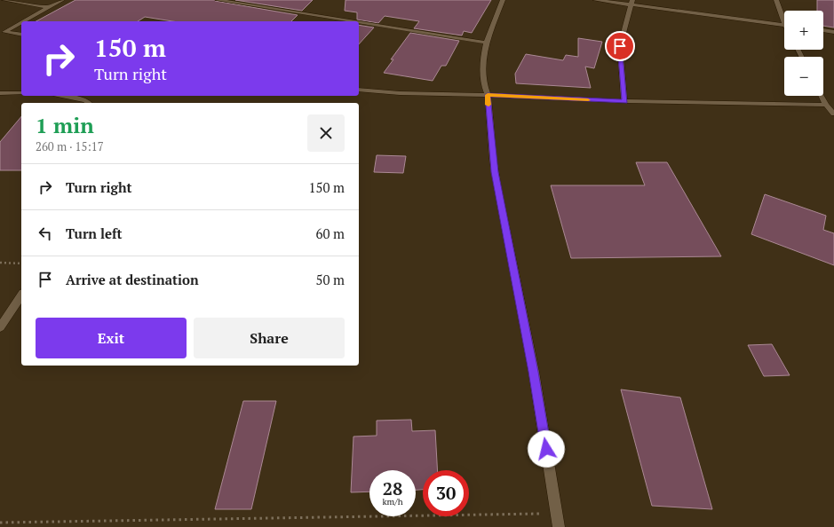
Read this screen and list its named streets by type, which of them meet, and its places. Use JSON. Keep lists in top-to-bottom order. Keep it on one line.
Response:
{"page":{"map_buttons":["+","−"],"turn":["150 m","Turn right"],"heading":["1 min","260 m · 15:17"],"list":[{"name":"Turn right","value":"150 m"},{"name":"Turn left","value":"60 m"},{"name":"Arrive at destination","value":"50 m"}],"buttons":["Exit","Share"],"speed":"28 km/h","limit":"30"}}
